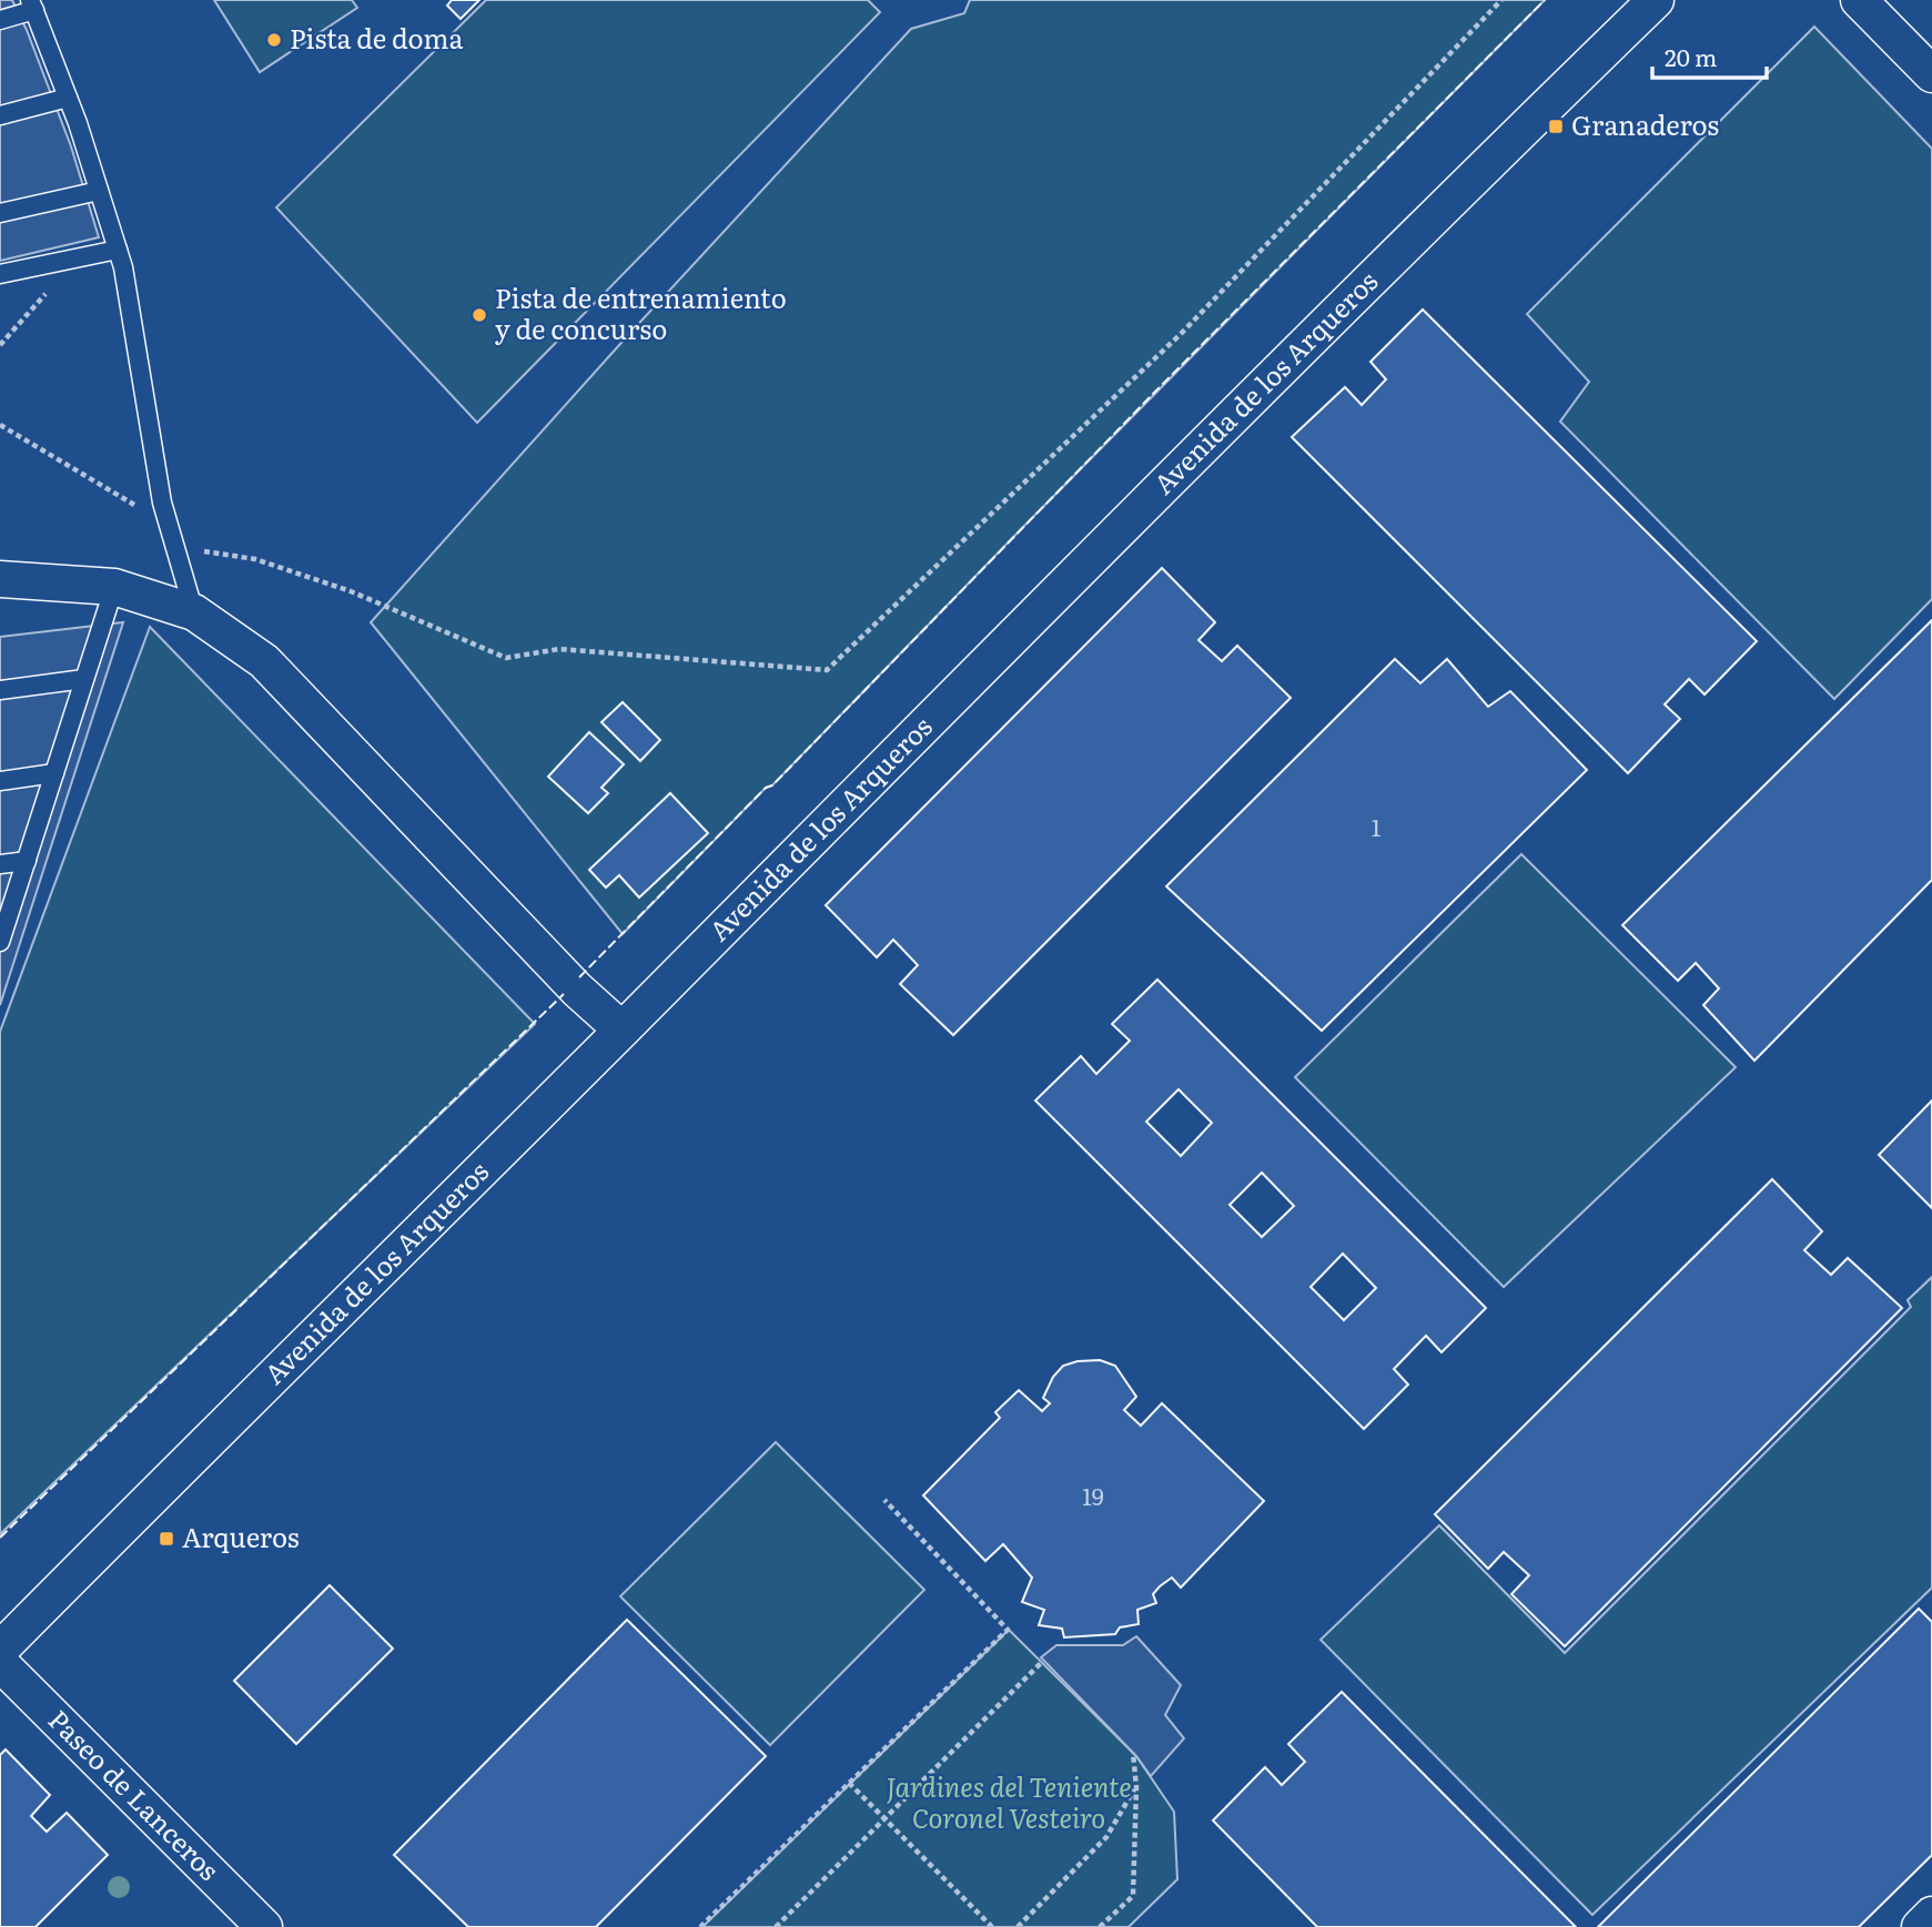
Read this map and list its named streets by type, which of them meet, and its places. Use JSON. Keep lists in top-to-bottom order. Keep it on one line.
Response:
{"streets":{"street":["Avenida de los Arqueros","Paseo de Lanceros"]},"crossings":[["Avenida de los Arqueros","Paseo de Lanceros"]],"parks":["Jardines del Teniente Coronel Vesteiro"],"places":{"other":["Pista de doma","Pista de entrenamiento y de concurso"],"transit":["Granaderos","Arqueros"]},"house_numbers":["1","19"],"scale_bar":"20 m"}
